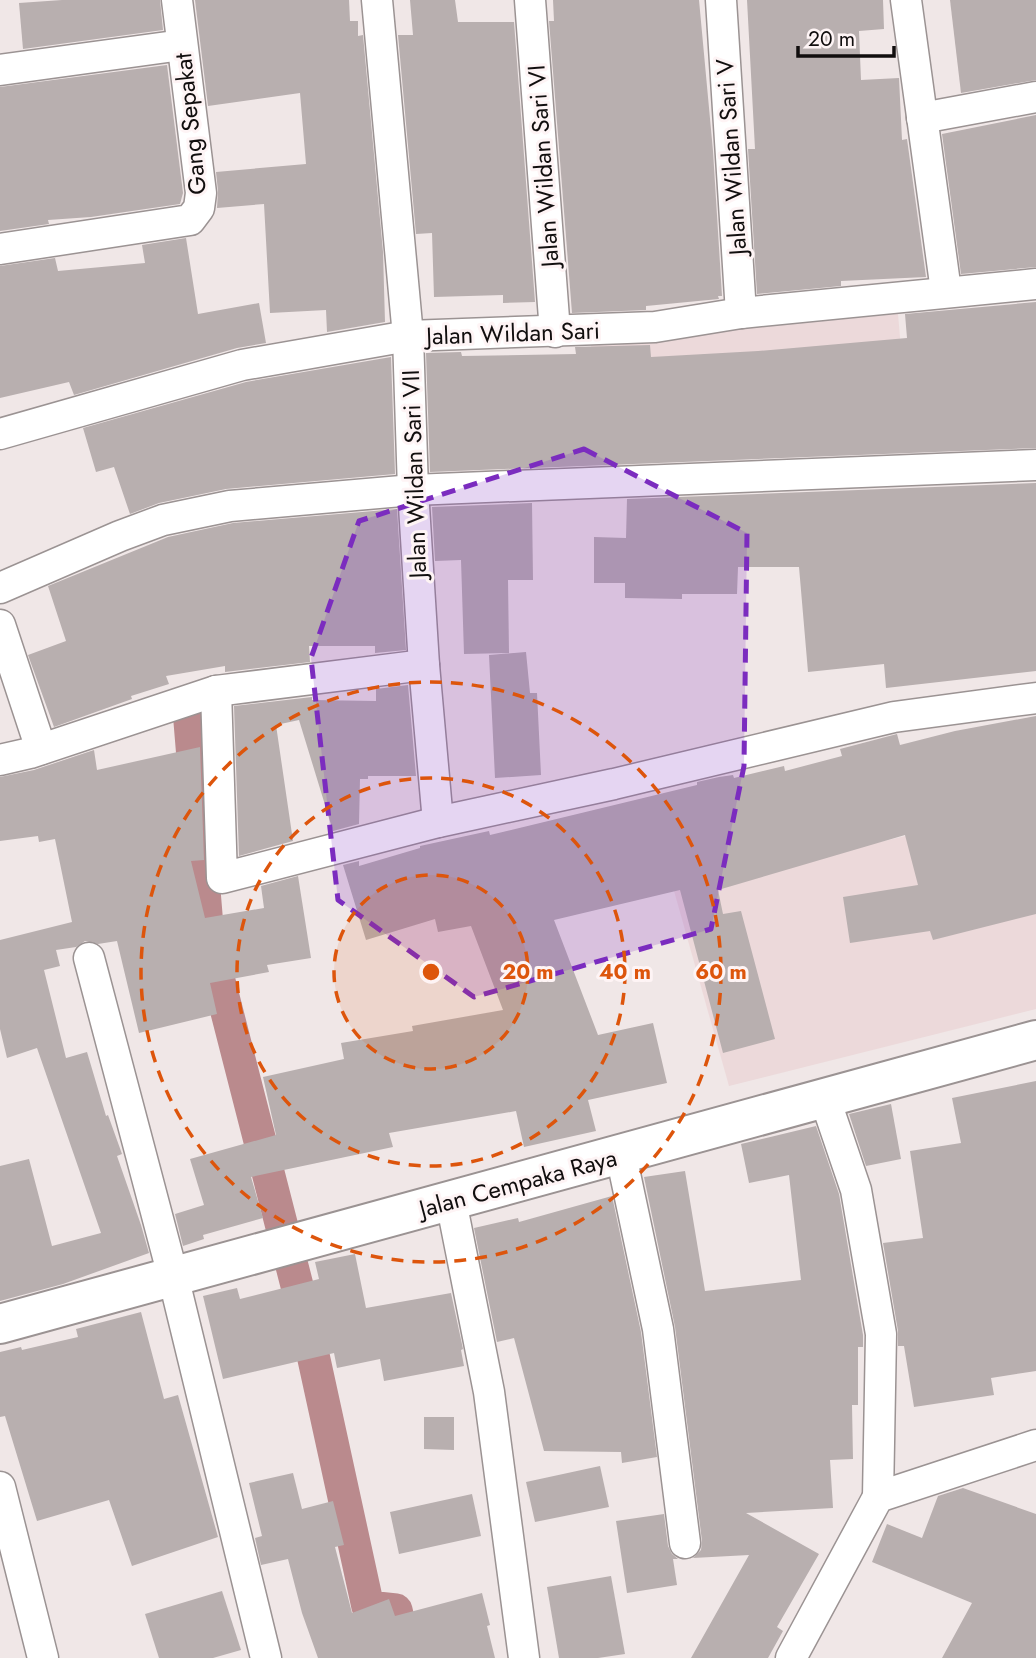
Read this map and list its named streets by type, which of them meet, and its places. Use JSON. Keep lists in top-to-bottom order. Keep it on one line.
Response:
{"streets":{"street":["Gang Sepakat","Jalan Wildan Sari V","Jalan Wildan Sari VI","Jalan Wildan Sari","Jalan Wildan Sari VII","Jalan Cempaka Raya"]},"crossings":[["Jalan Wildan Sari V","Jalan Wildan Sari"],["Jalan Wildan Sari VI","Jalan Wildan Sari"],["Jalan Wildan Sari","Jalan Wildan Sari VII"]],"scale_bar":"20 m","rings":["20 m","40 m","60 m"]}
